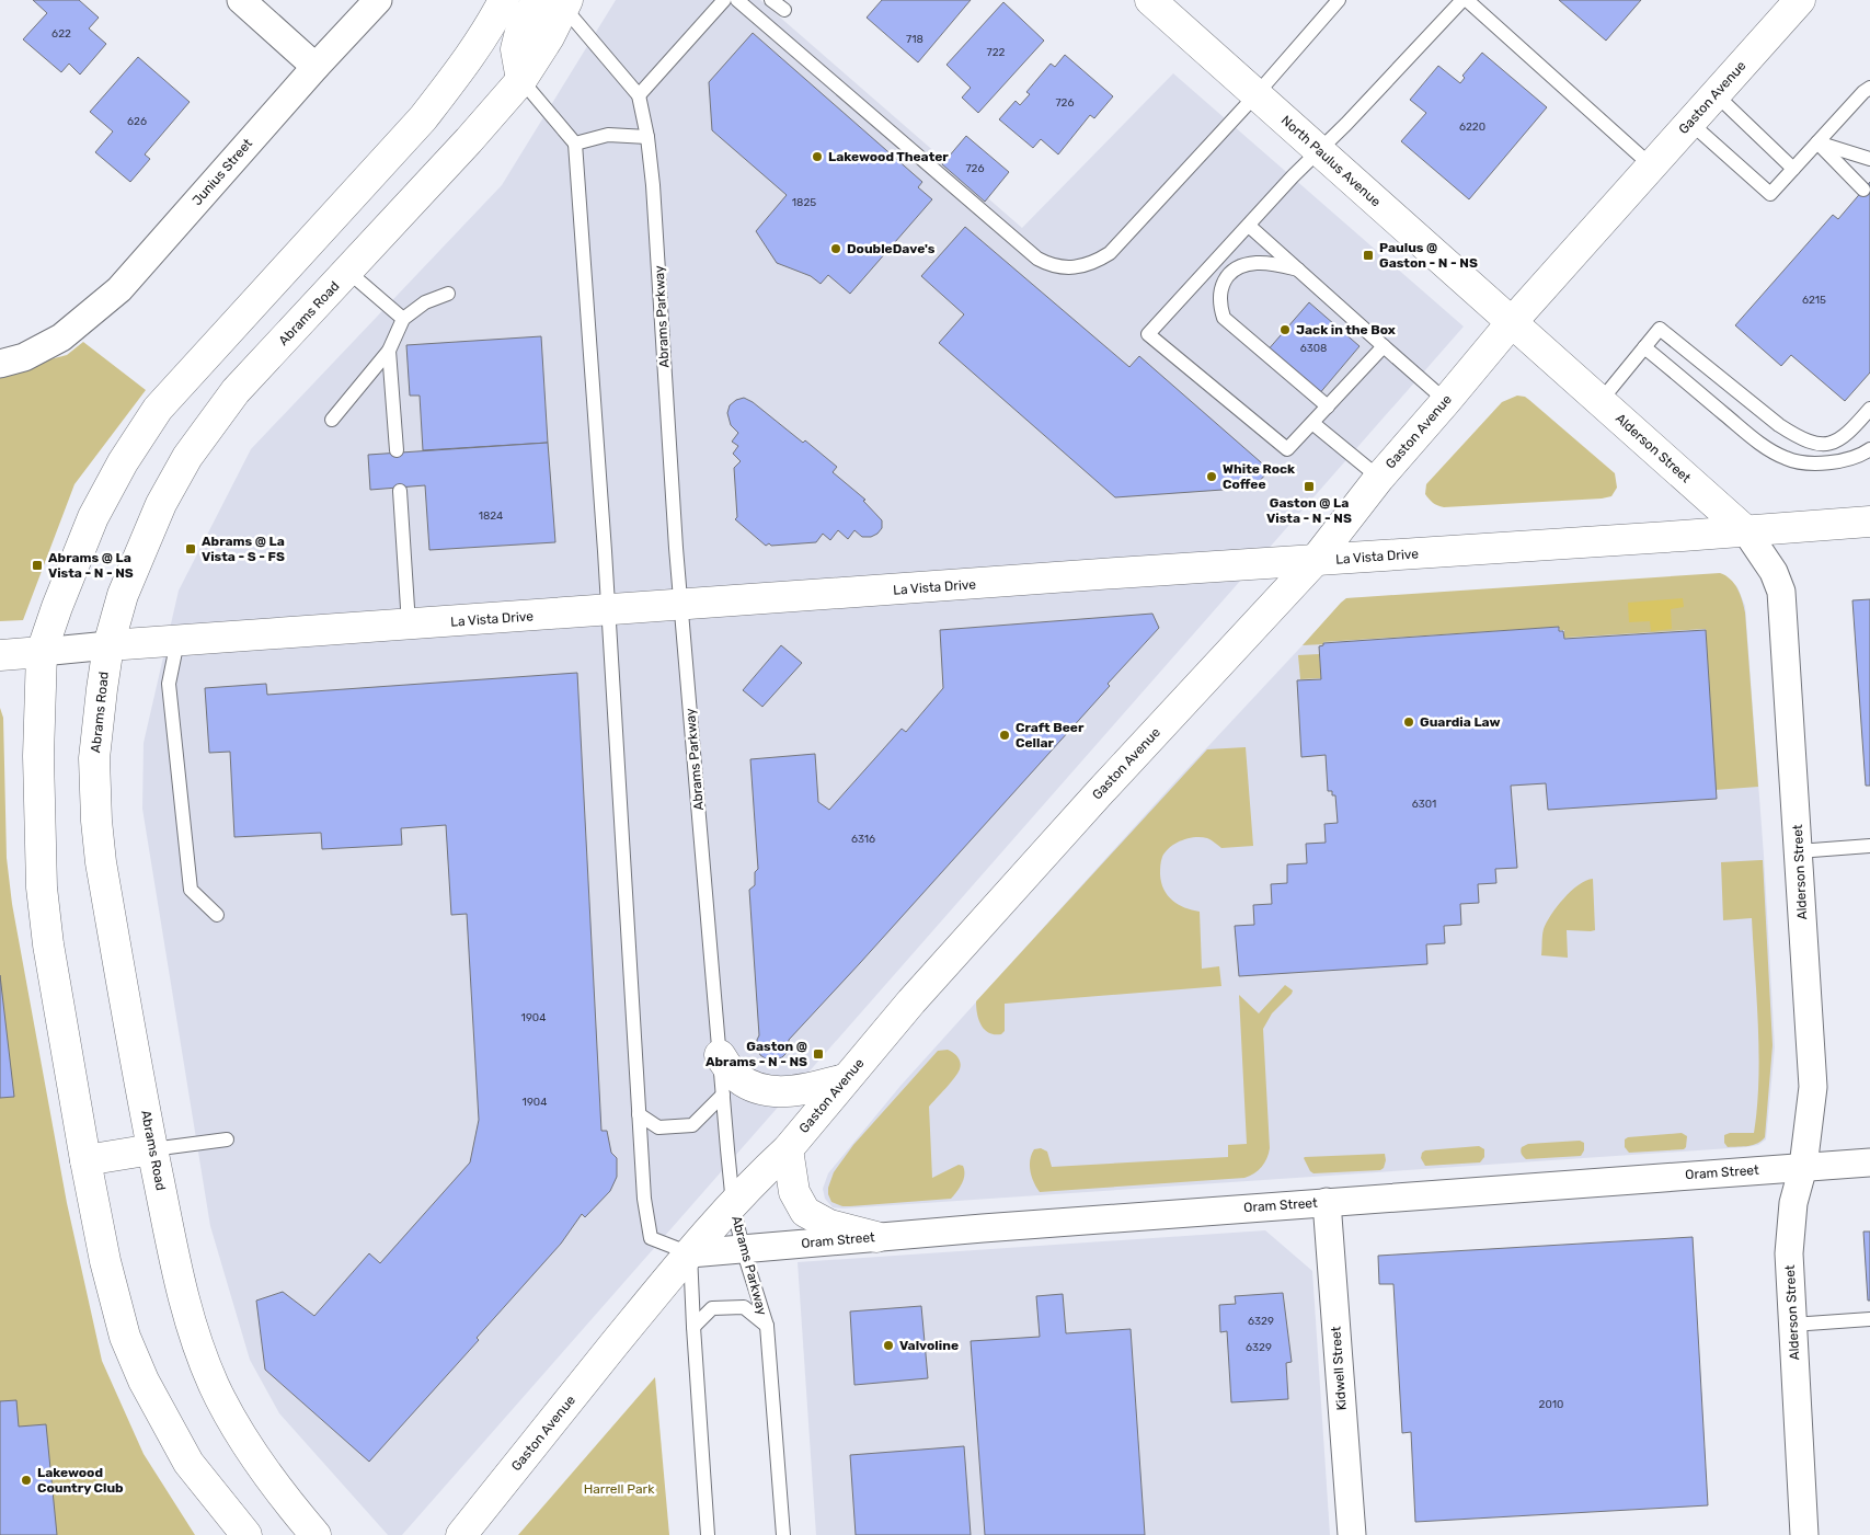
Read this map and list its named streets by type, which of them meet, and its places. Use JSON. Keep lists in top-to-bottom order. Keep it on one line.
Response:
{"streets":{"main road":["Gaston Avenue","North Paulus Avenue","Abrams Road","Alderson Street","La Vista Drive"],"street":["Junius Street","Oram Street","Kidwell Street"],"lane":["Abrams Parkway"]},"crossings":[["Gaston Avenue","North Paulus Avenue"],["Gaston Avenue","Abrams Parkway"],["Gaston Avenue","Alderson Street"],["Gaston Avenue","La Vista Drive"],["Gaston Avenue","Oram Street"],["North Paulus Avenue","Alderson Street"],["Abrams Road","Abrams Parkway"],["Abrams Road","La Vista Drive"],["Abrams Parkway","La Vista Drive"],["Abrams Parkway","Oram Street"],["Alderson Street","La Vista Drive"],["Alderson Street","Oram Street"],["Oram Street","Kidwell Street"]],"parks":["Harrell Park"],"places":{"other":["Lakewood Theater","DoubleDave's","Jack in the Box","White Rock Coffee","Guardia Law","Craft Beer Cellar","Valvoline","Lakewood Country Club"],"transit":["Paulus @ Gaston - N - NS","Gaston @ La Vista - N - NS","Abrams @ La Vista - S - FS","Abrams @ La Vista - N - NS","Gaston @ Abrams - N - NS"]},"house_numbers":["622","718","722","726","626","6220","726","1825","6215","6308","1824","6301","6316","1904","1904","6329","6329","2010"]}
